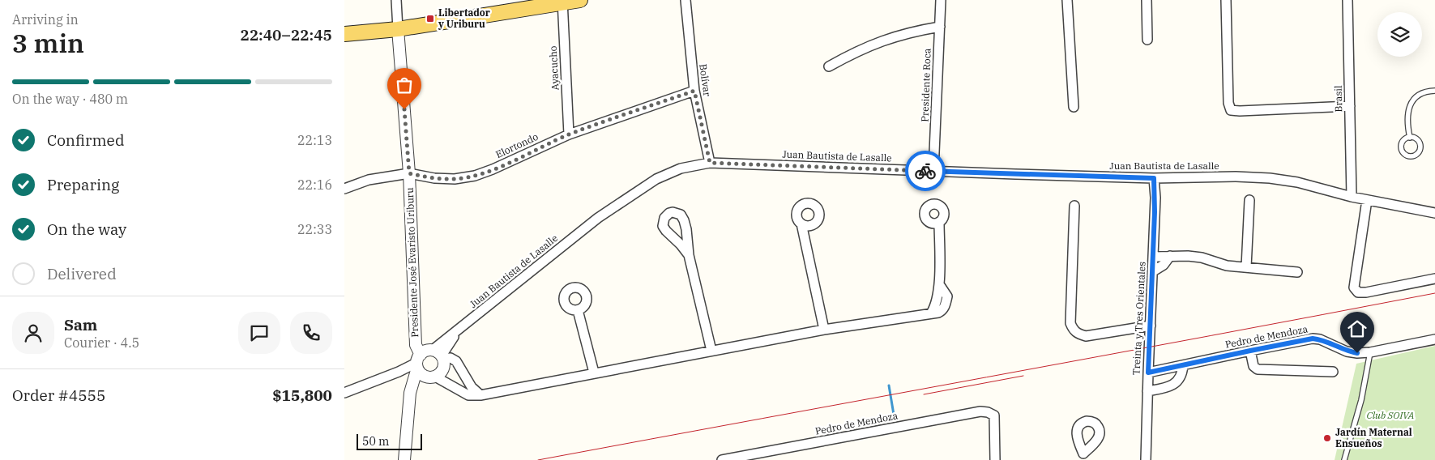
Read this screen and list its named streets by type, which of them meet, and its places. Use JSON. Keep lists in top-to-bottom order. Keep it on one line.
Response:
{"streets":{"street":["Ayacucho","Bolívar","Presidente Roca","Brasil","Elortondo","Juan Bautista de Lasalle","Presidente José Evaristo Uriburu","Treinta y Tres Orientales","Pedro de Mendoza"]},"crossings":[["Ayacucho","Elortondo"],["Bolívar","Elortondo"],["Bolívar","Juan Bautista de Lasalle"],["Presidente Roca","Juan Bautista de Lasalle"],["Brasil","Juan Bautista de Lasalle"],["Elortondo","Presidente José Evaristo Uriburu"],["Juan Bautista de Lasalle","Presidente José Evaristo Uriburu"],["Juan Bautista de Lasalle","Treinta y Tres Orientales"],["Treinta y Tres Orientales","Pedro de Mendoza"]],"parks":["Club SOIVA"],"places":{"transit":["Libertador y Uriburu"],"other":["Jardín Maternal Ensueños"]},"scale_bar":"50 m","page":{"heading":["3 min","Arriving in","22:40–22:45"],"panel":["Sam","Courier · 4.5","Order #4555","$15,800"],"bar":"On the way · 480 m","list":[["Confirmed","22:13"],["Preparing","22:16"],["On the way","22:33"],"Delivered"],"scale":"50 m"}}
